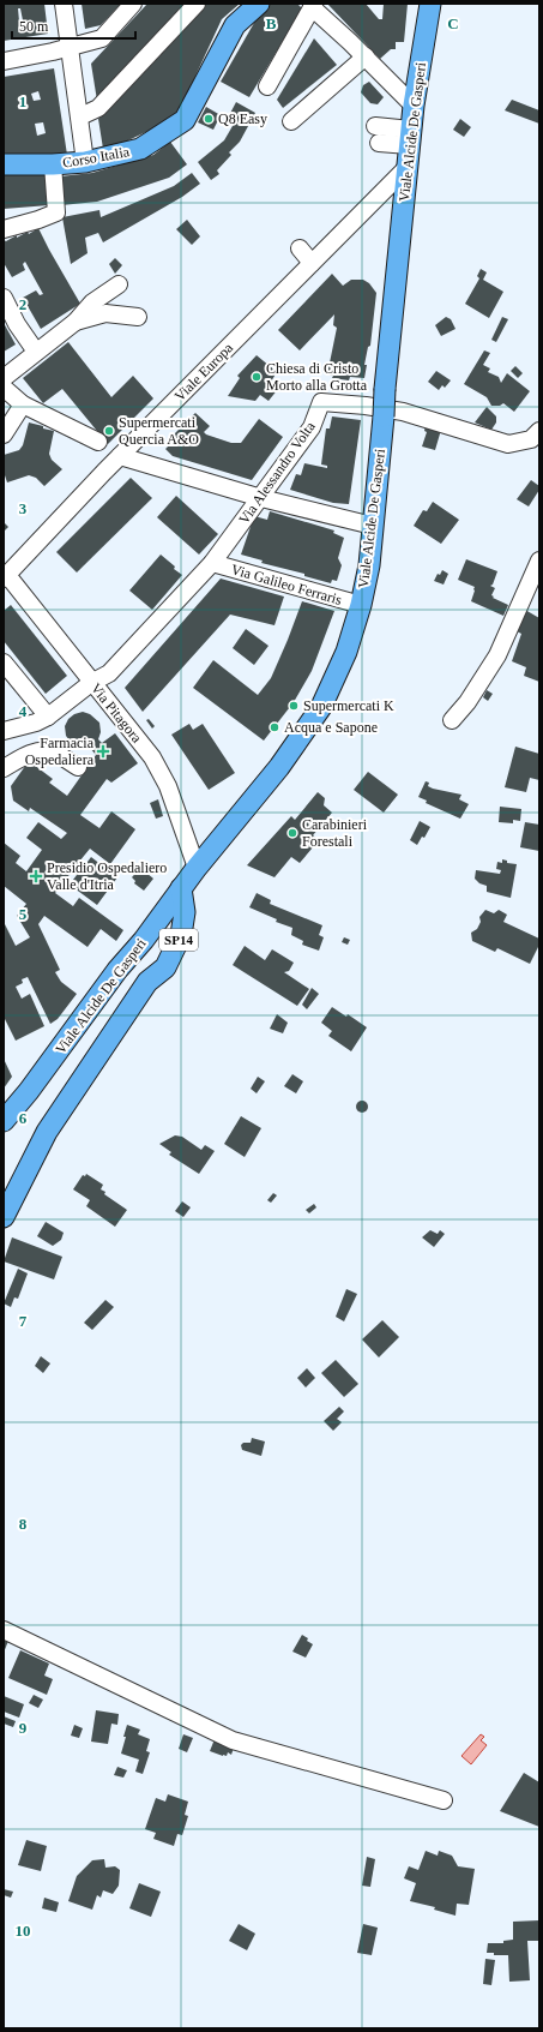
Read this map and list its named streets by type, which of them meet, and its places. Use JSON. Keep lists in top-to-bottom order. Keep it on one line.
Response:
{"streets":{"main road":["Viale Alcide De Gasperi","Corso Italia","SP14"],"street":["Viale Europa","Via Alessandro Volta","Via Galileo Ferraris","Via Pitagora"]},"crossings":[["Viale Alcide De Gasperi","Viale Europa"],["Viale Alcide De Gasperi","Via Galileo Ferraris"],["Viale Alcide De Gasperi","Via Pitagora"],["Viale Alcide De Gasperi","SP14"],["Viale Europa","Via Pitagora"],["Via Alessandro Volta","Via Galileo Ferraris"],["Via Alessandro Volta","Via Pitagora"]],"places":{"other":["Q8 Easy","Chiesa di Cristo Morto alla Grotta","Supermercati Quercia A&O","Supermercati K","Acqua e Sapone","Carabinieri Forestali"],"health":["Farmacia Ospedaliera","Presidio Ospedaliero Valle d'Itria"]},"scale_bar":"50 m","grid":{"columns":["B","C"],"rows":["1","2","3","4","5","6","7","8","9","10"]}}
